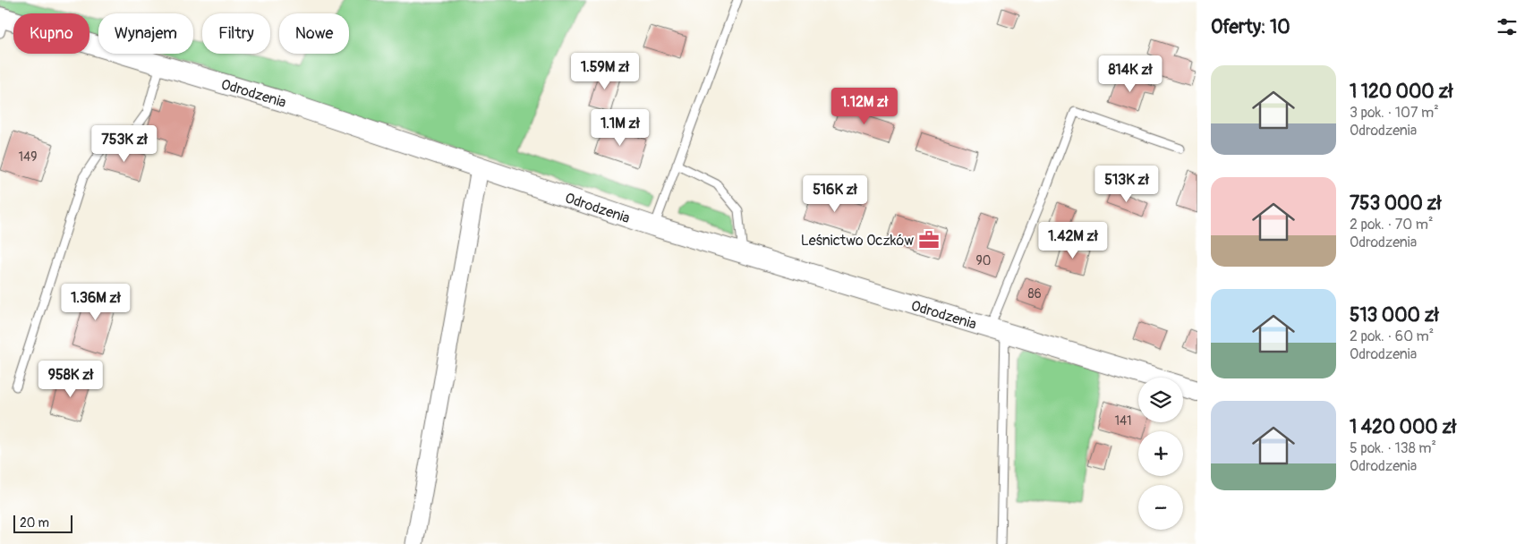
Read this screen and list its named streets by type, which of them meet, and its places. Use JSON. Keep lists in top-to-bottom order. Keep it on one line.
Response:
{"streets":{"street":["Odrodzenia"]},"places":{"office":["Leśnictwo Oczków"]},"house_numbers":["149","90","86","141"],"scale_bar":"20 m","page":{"heading":"Oferty: 10","chip":["Kupno","Wynajem","Filtry","Nowe"],"price":["1.59M zł","814K zł","1.12M zł","1.1M zł","753K zł","513K zł","516K zł","1.42M zł","1.36M zł","958K zł"],"list":[{"name":"1 120 000 zł","note":"3 pok. · 107 m² · Odrodzenia"},{"name":"753 000 zł","note":"2 pok. · 70 m² · Odrodzenia"},{"name":"513 000 zł","note":"2 pok. · 60 m² · Odrodzenia"},{"name":"1 420 000 zł","note":"5 pok. · 138 m² · Odrodzenia"}],"map_buttons":["+","−"],"scale":"20 m"}}
